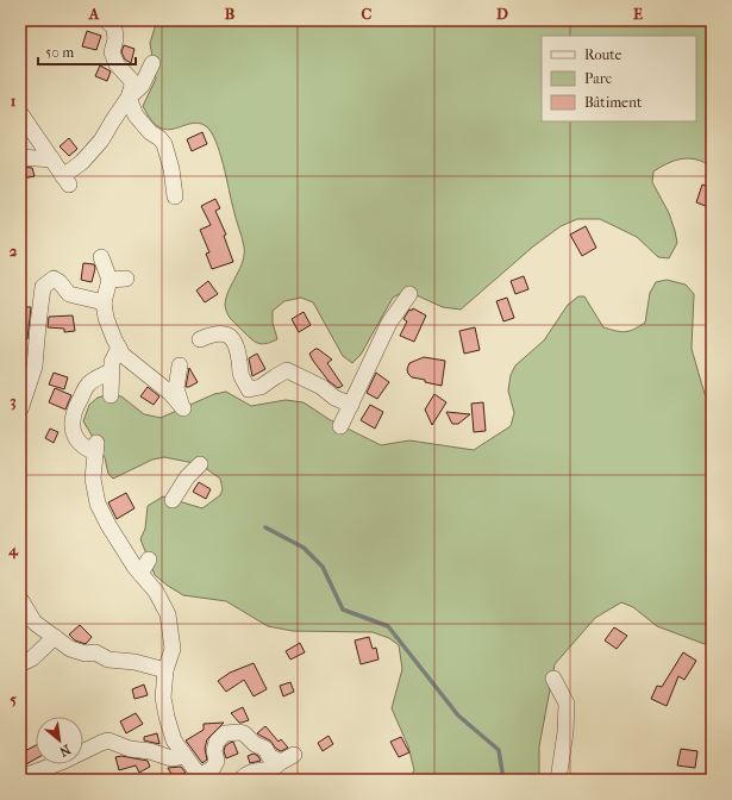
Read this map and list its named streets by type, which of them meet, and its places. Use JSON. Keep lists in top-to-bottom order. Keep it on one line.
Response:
{"legend":["Route","Parc","Bâtiment"],"scale_bar":"50 m","north":"bottom right","grid":{"columns":["A","B","C","D","E"],"rows":["1","2","3","4","5"]}}
